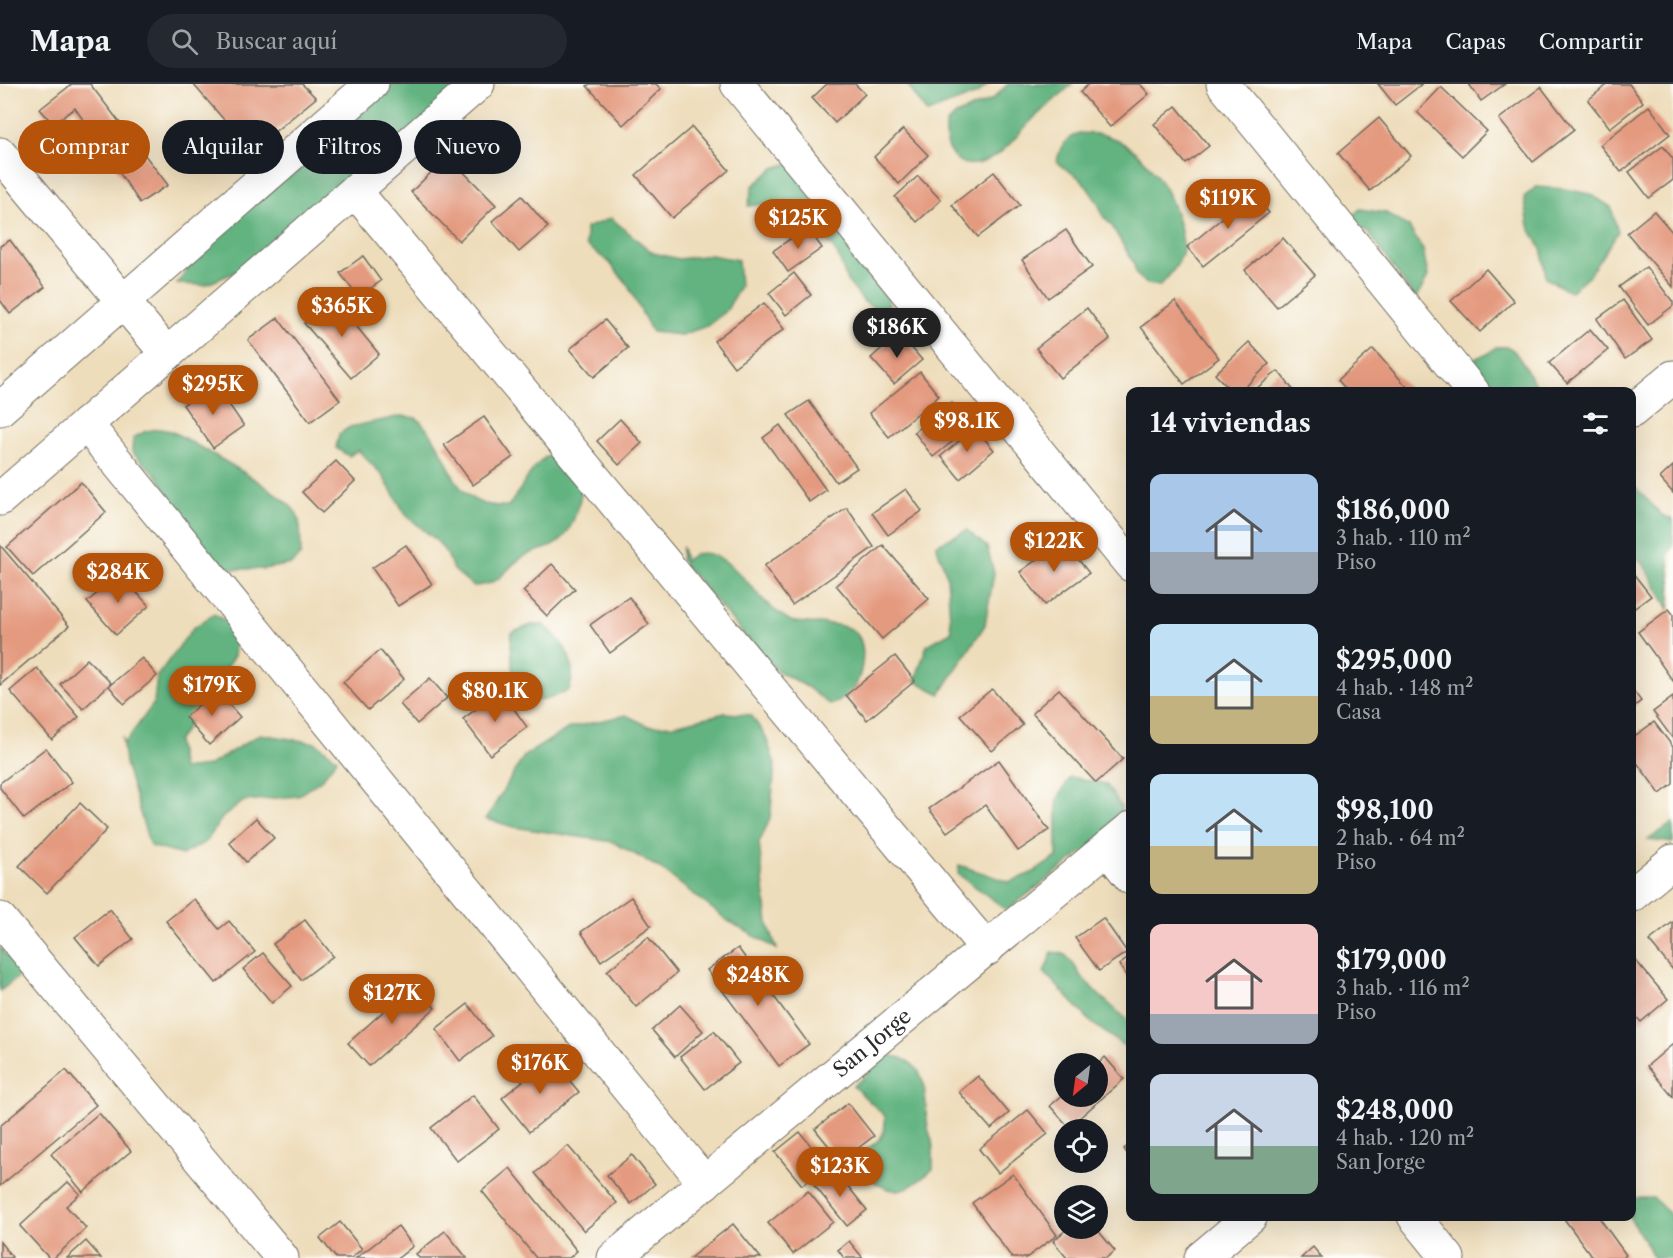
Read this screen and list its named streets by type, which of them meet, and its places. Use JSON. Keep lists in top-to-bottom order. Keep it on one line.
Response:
{"streets":{"street":["San Jorge"]},"north":"bottom left","page":{"header":"Mapa","search":"Buscar aquí","nav":["Mapa","Capas","Compartir"],"chip":["Comprar","Alquilar","Filtros","Nuevo"],"price":["$119K","$125K","$365K","$186K","$295K","$98.1K","$122K","$284K","$179K","$80.1K","$248K","$127K","$176K","$123K"],"heading":"14 viviendas","list":[{"name":"$186,000","note":"3 hab. · 110 m² · Piso"},{"name":"$295,000","note":"4 hab. · 148 m² · Casa"},{"name":"$98,100","note":"2 hab. · 64 m² · Piso"},{"name":"$179,000","note":"3 hab. · 116 m² · Piso"},{"name":"$248,000","note":"4 hab. · 120 m² · San Jorge"}]}}
